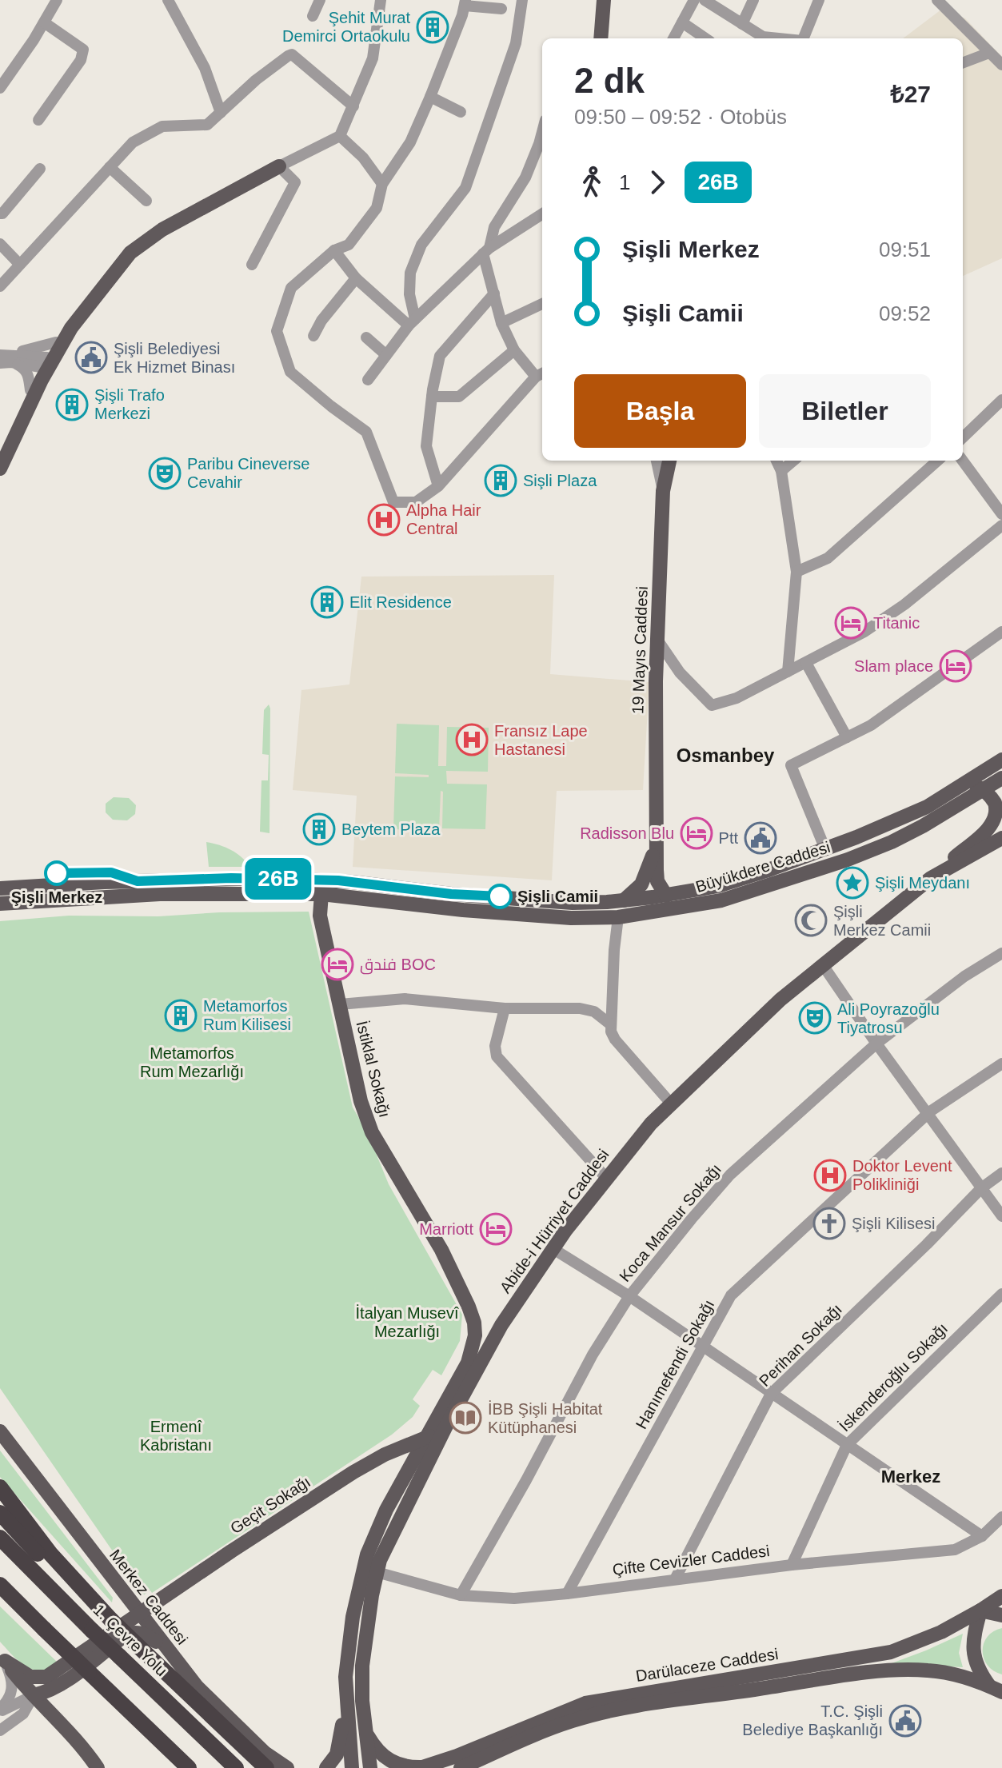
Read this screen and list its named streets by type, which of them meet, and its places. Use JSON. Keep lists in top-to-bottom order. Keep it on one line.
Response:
{"streets":{"highway":["1. Çevre Yolu"],"main road":["19 Mayıs Caddesi","Büyükdere Caddesi","İstiklal Sokağı","Abide-i Hürriyet Caddesi","Geçit Sokağı","Merkez Caddesi","Darülaceze Caddesi"],"street":["Koca Mansur Sokağı","Perihan Sokağı","Hanımefendi Sokağı","İskenderoğlu Sokağı","Çifte Cevizler Caddesi"]},"crossings":[["19 Mayıs Caddesi","Büyükdere Caddesi"],["Büyükdere Caddesi","İstiklal Sokağı"],["İstiklal Sokağı","Abide-i Hürriyet Caddesi"],["Abide-i Hürriyet Caddesi","Geçit Sokağı"],["Abide-i Hürriyet Caddesi","Çifte Cevizler Caddesi"],["Koca Mansur Sokağı","Çifte Cevizler Caddesi"],["Perihan Sokağı","Çifte Cevizler Caddesi"],["Hanımefendi Sokağı","Çifte Cevizler Caddesi"],["İskenderoğlu Sokağı","Çifte Cevizler Caddesi"],["Geçit Sokağı","Merkez Caddesi"]],"districts":["Osmanbey","Merkez"],"parks":["Metamorfos Rum Mezarlığı","İtalyan Musevî Mezarlığı","Ermenî Kabristanı"],"places":{"building":["Şehit Murat Demirci Ortaokulu","Şişli Trafo Merkezi","Sişli Plaza","Elit Residence","Beytem Plaza","Metamorfos Rum Kilisesi"],"public building":["Şişli Belediyesi Ek Hizmet Binası","Ptt","T.C. Şişli Belediye Başkanlığı"],"theatre":["Paribu Cineverse Cevahir","Ali Poyrazoğlu Tiyatrosu"],"hospital":["Alpha Hair Central","Fransız Lape Hastanesi","Doktor Levent Polikliniği"],"hotel":["Titanic","Slam place","Radisson Blu","فندق BOC","Marriott"],"other":["Şişli Merkez","Şişli Camii"],"place":["Şişli Meydanı"],"mosque":["Şişli Merkez Camii"],"church":["Şişli Kilisesi"],"library":["İBB Şişli Habitat Kütüphanesi"]},"lines":["bus line 26B"],"page":{"on_map":"26B","heading":["2 dk","09:50 – 09:52 · Otobüs","₺27"],"legs":["1","26B"],"list":[{"name":"Şişli Merkez","value":"09:51"},{"name":"Şişli Camii","value":"09:52"}],"buttons":["Başla","Biletler"]}}
